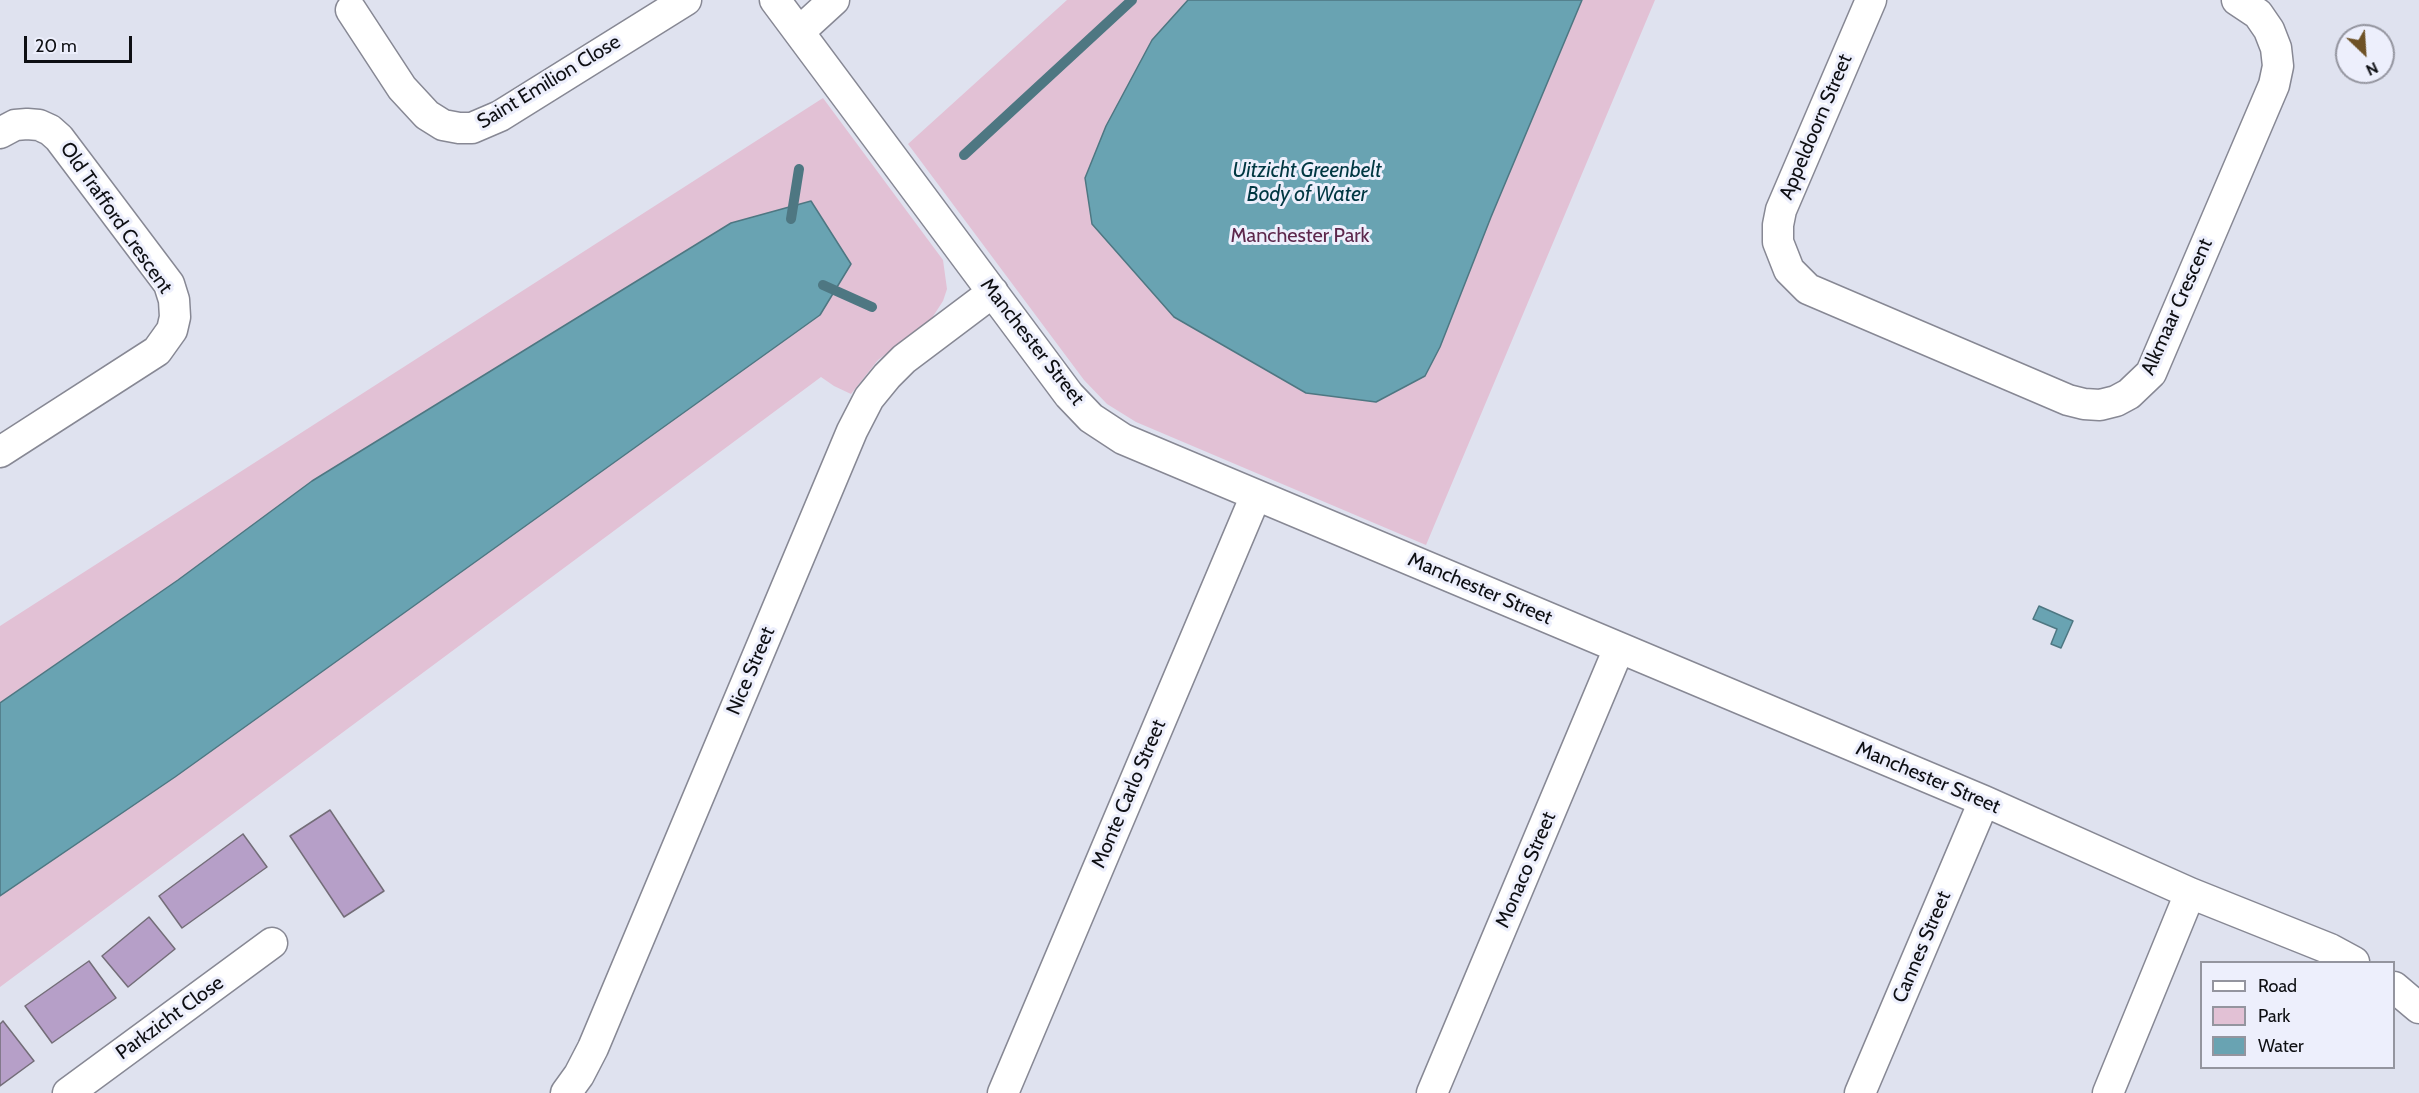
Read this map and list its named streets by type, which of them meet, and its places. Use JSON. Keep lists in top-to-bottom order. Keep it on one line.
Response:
{"streets":{"street":["Saint Emilion Close","Appeldoorn Street","Old Trafford Crescent","Alkmaar Crescent","Manchester Street","Nice Street","Monte Carlo Street","Monaco Street","Cannes Street","Parkzicht Close"]},"crossings":[["Appeldoorn Street","Alkmaar Crescent"],["Manchester Street","Nice Street"],["Manchester Street","Monte Carlo Street"],["Manchester Street","Monaco Street"],["Manchester Street","Cannes Street"]],"water":["Uitzicht Greenbelt Body of Water"],"parks":["Manchester Park"],"legend":["Road","Park","Water"],"scale_bar":"20 m","north":"bottom right"}
